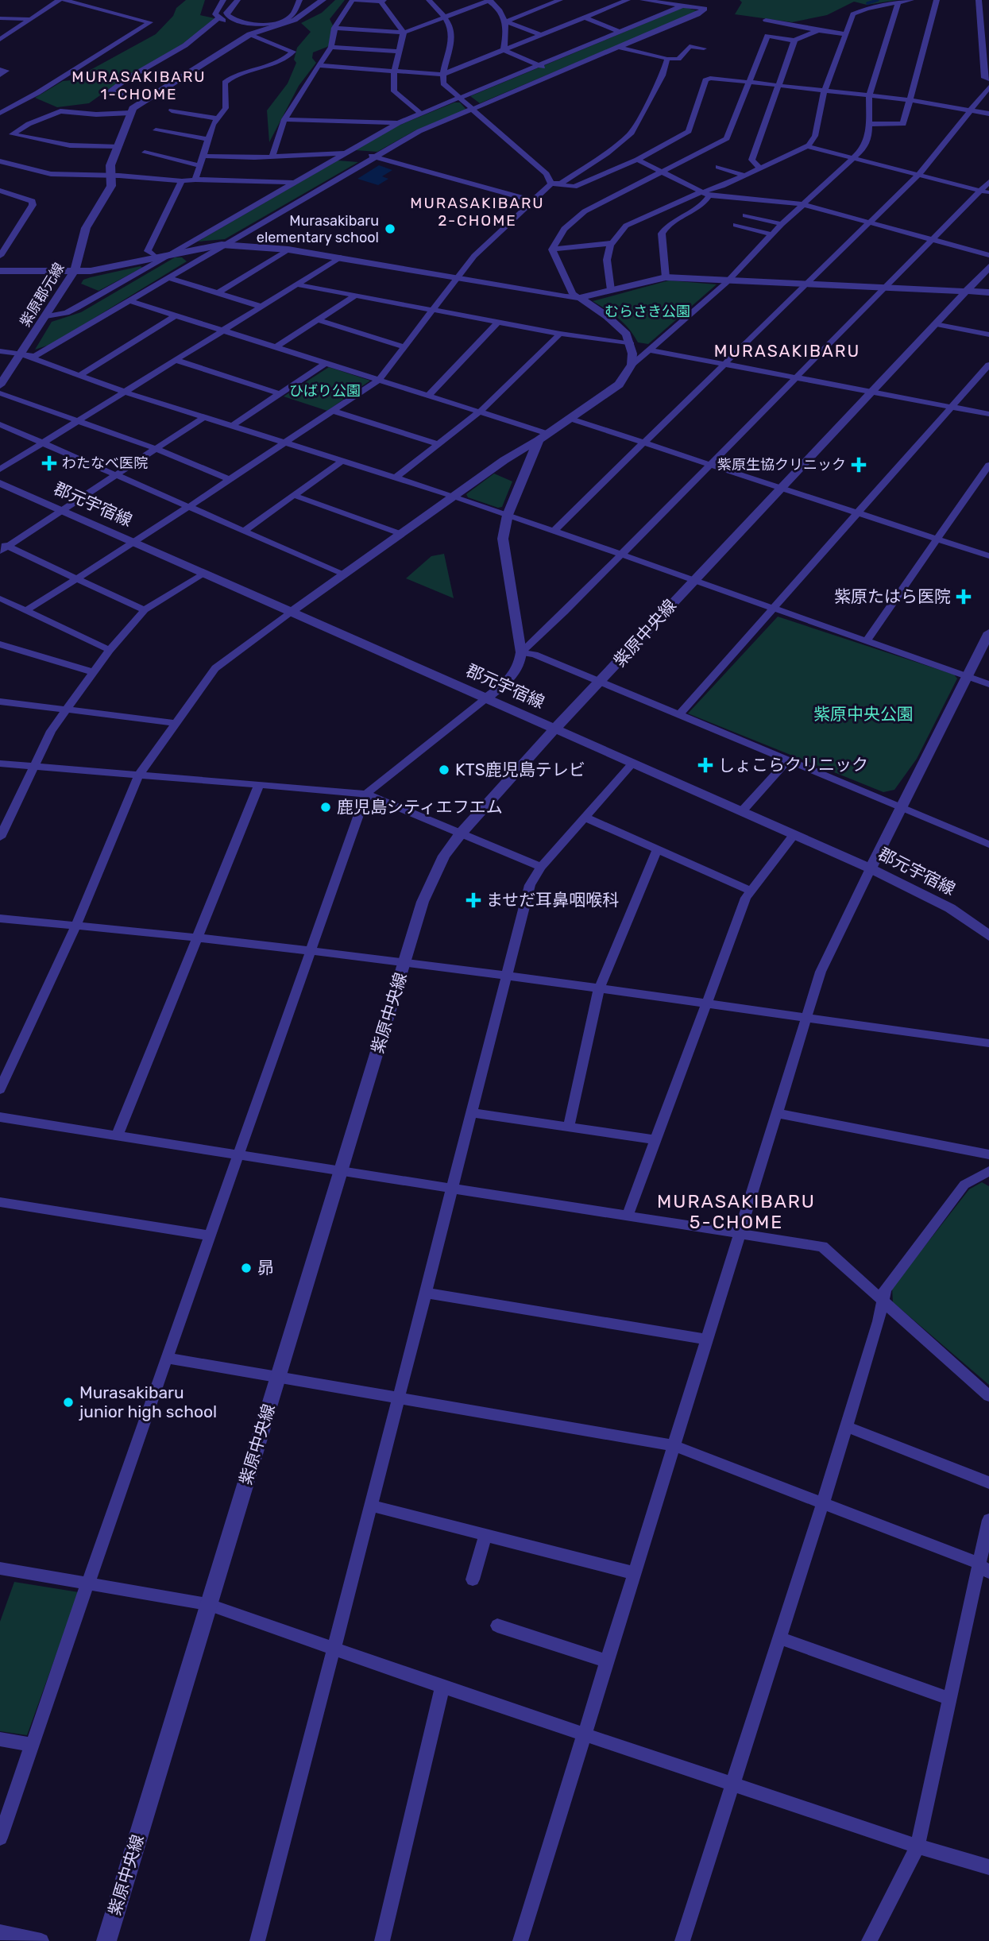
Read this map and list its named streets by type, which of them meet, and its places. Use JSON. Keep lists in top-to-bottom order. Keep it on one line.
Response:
{"streets":{"street":["紫原郡元線","郡元宇宿線","紫原中央線"]},"crossings":[["郡元宇宿線","紫原中央線"]],"districts":["MURASAKIBARU 1-CHOME","MURASAKIBARU 2-CHOME","MURASAKIBARU","MURASAKIBARU 5-CHOME"],"parks":["むらさき公園","ひばり公園","紫原中央公園"],"places":{"other":["Murasakibaru elementary school","KTS鹿児島テレビ","鹿児島シティエフエム","昴","Murasakibaru junior high school"],"health":["わたなべ医院","紫原生協クリニック","紫原たはら医院","しょこらクリニック","ませだ耳鼻咽喉科"]}}
